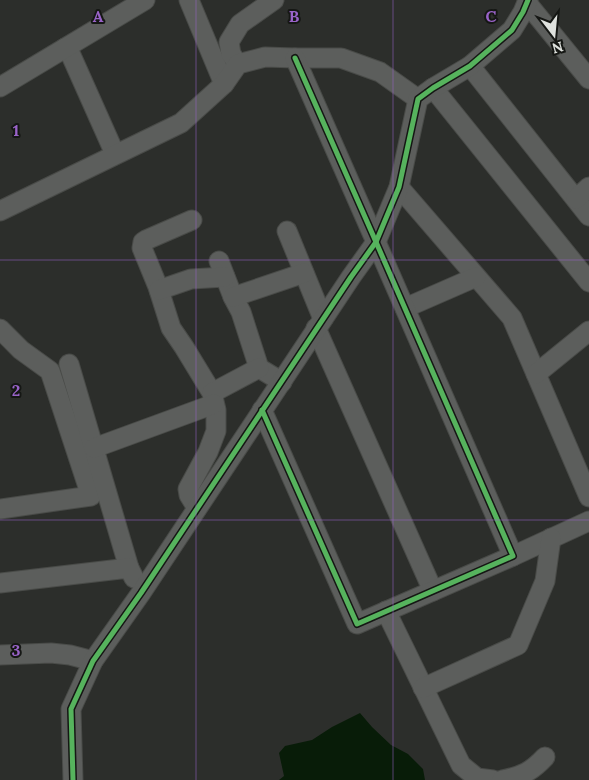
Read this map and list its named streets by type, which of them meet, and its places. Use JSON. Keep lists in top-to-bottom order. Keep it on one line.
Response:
{"north":"bottom","grid":{"columns":["A","B","C"],"rows":["1","2","3"]}}
